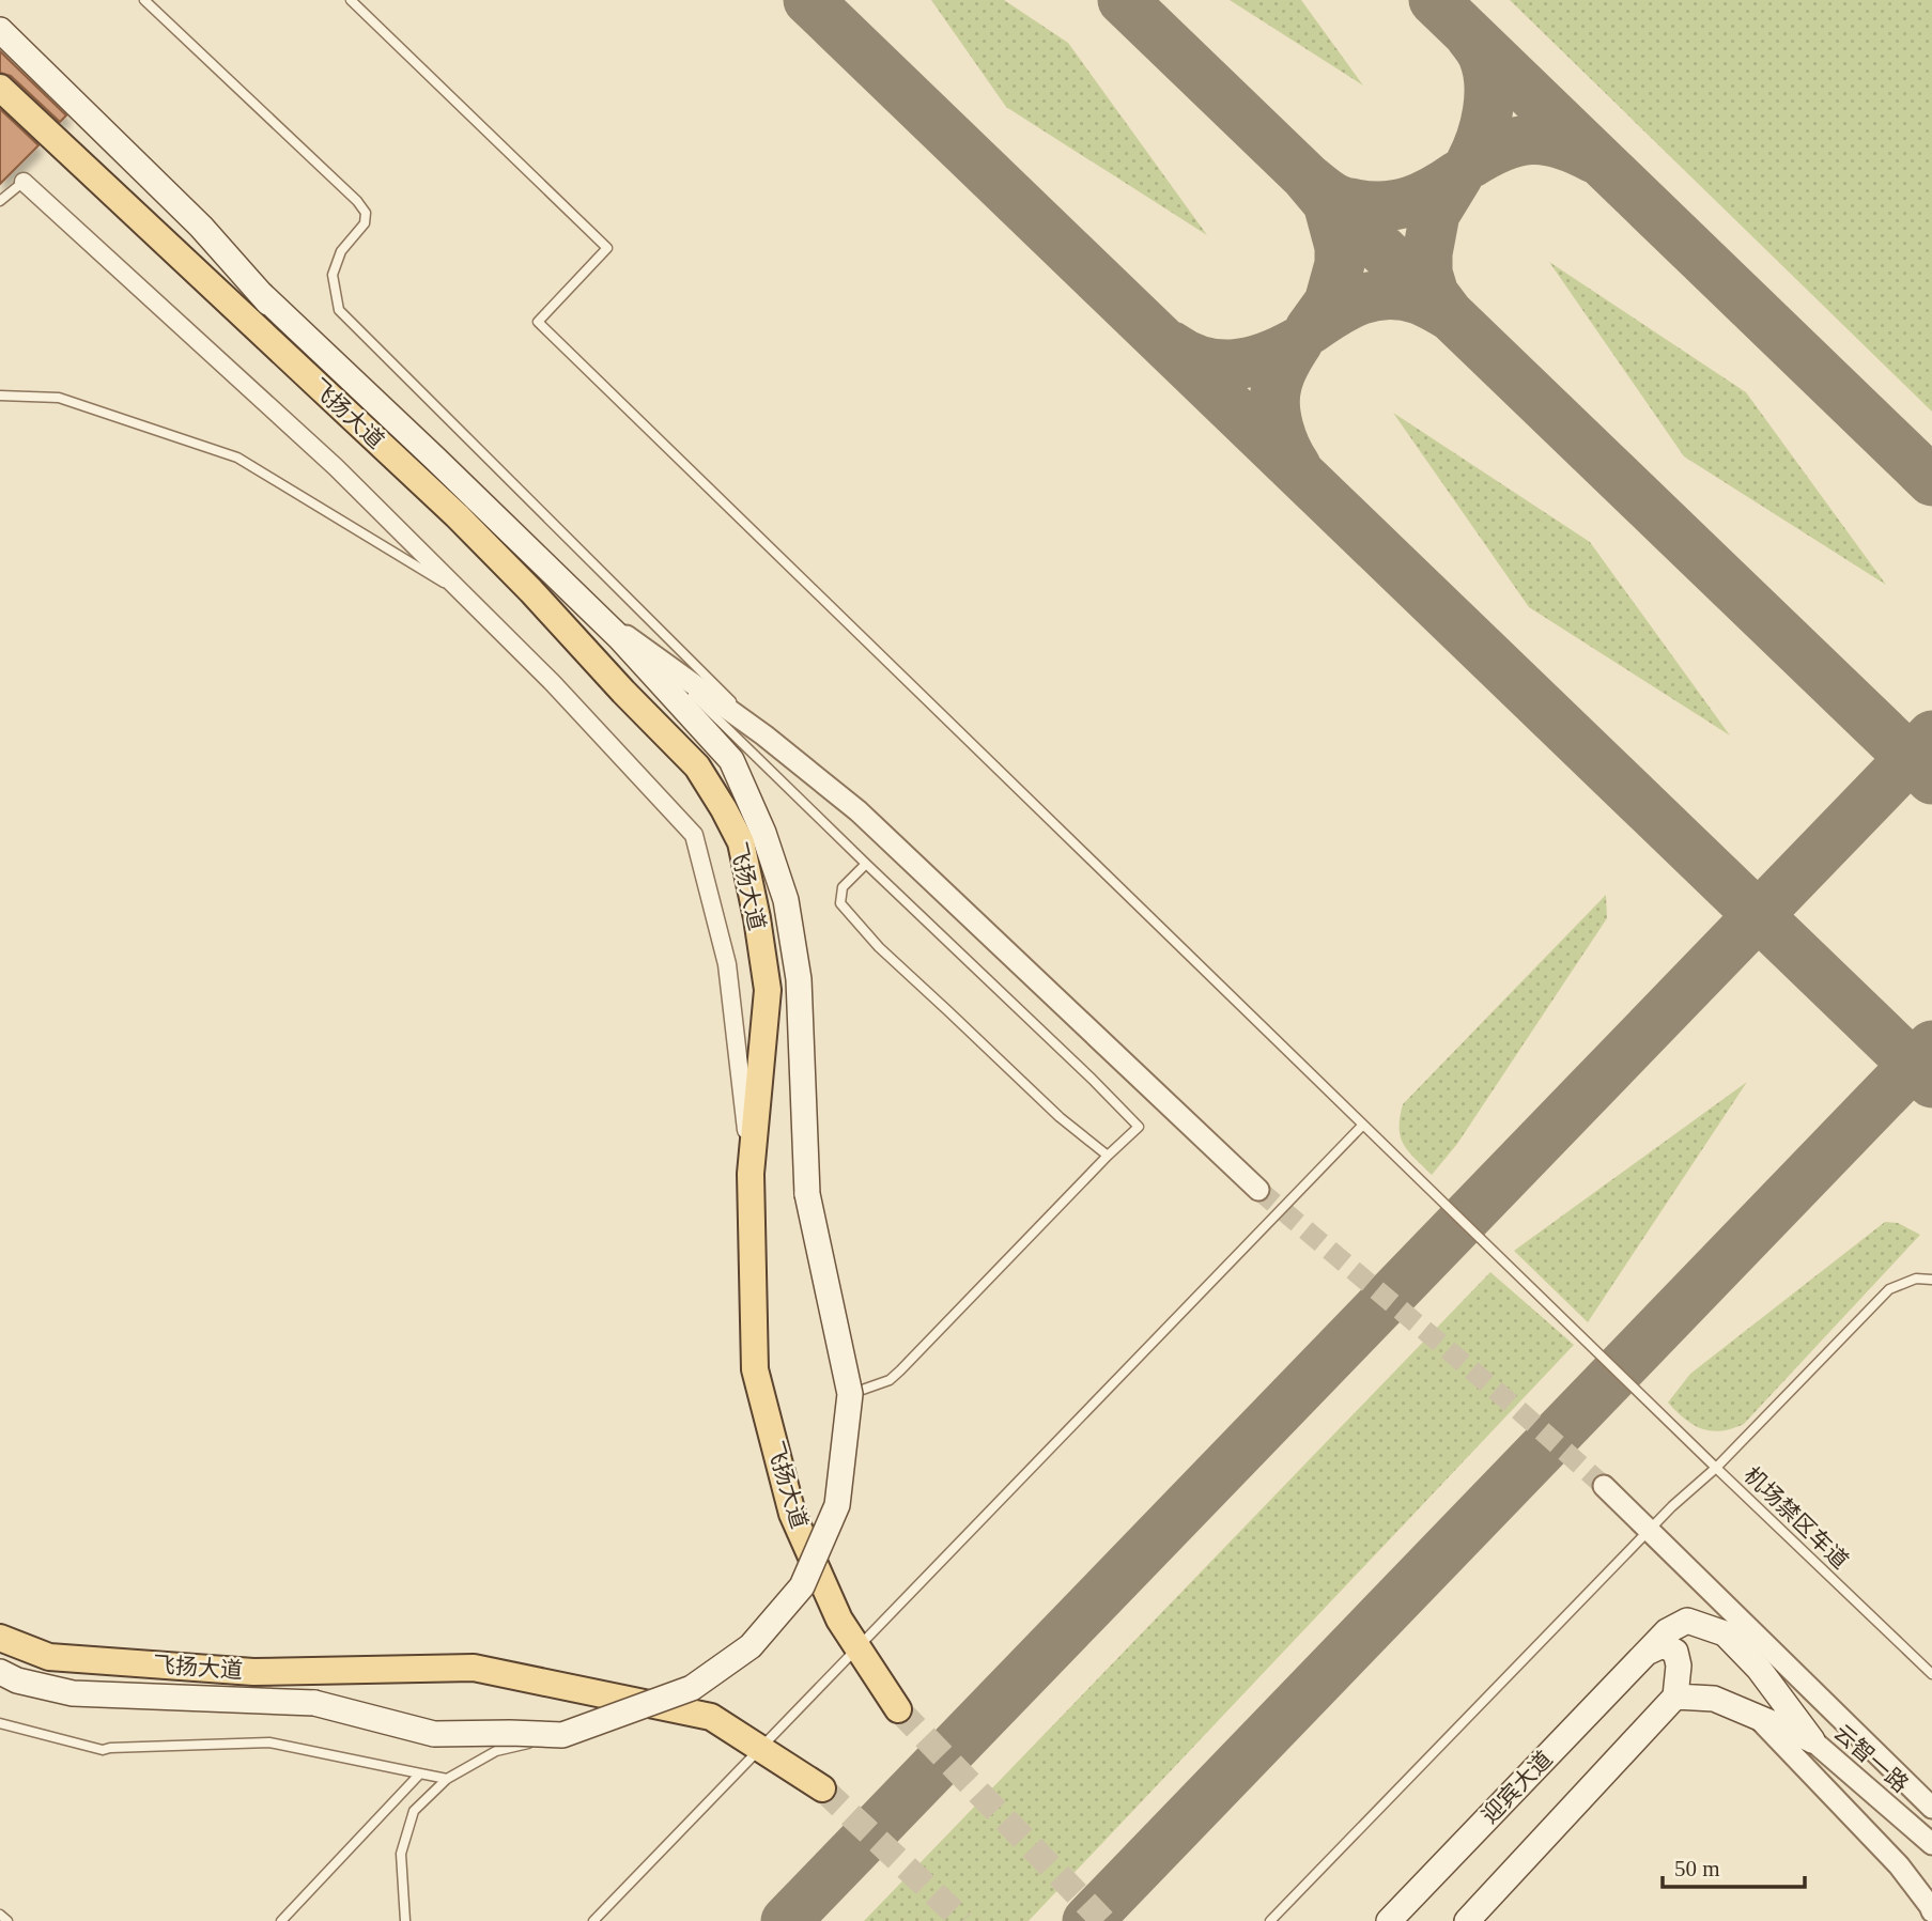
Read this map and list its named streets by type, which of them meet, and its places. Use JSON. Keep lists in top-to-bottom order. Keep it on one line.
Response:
{"streets":{"main road":["飞扬大道","迎宾大道"],"street":["云智一路"],"lane":["机场禁区车道"]},"crossings":[["云智一路","迎宾大道"]],"scale_bar":"50 m"}
